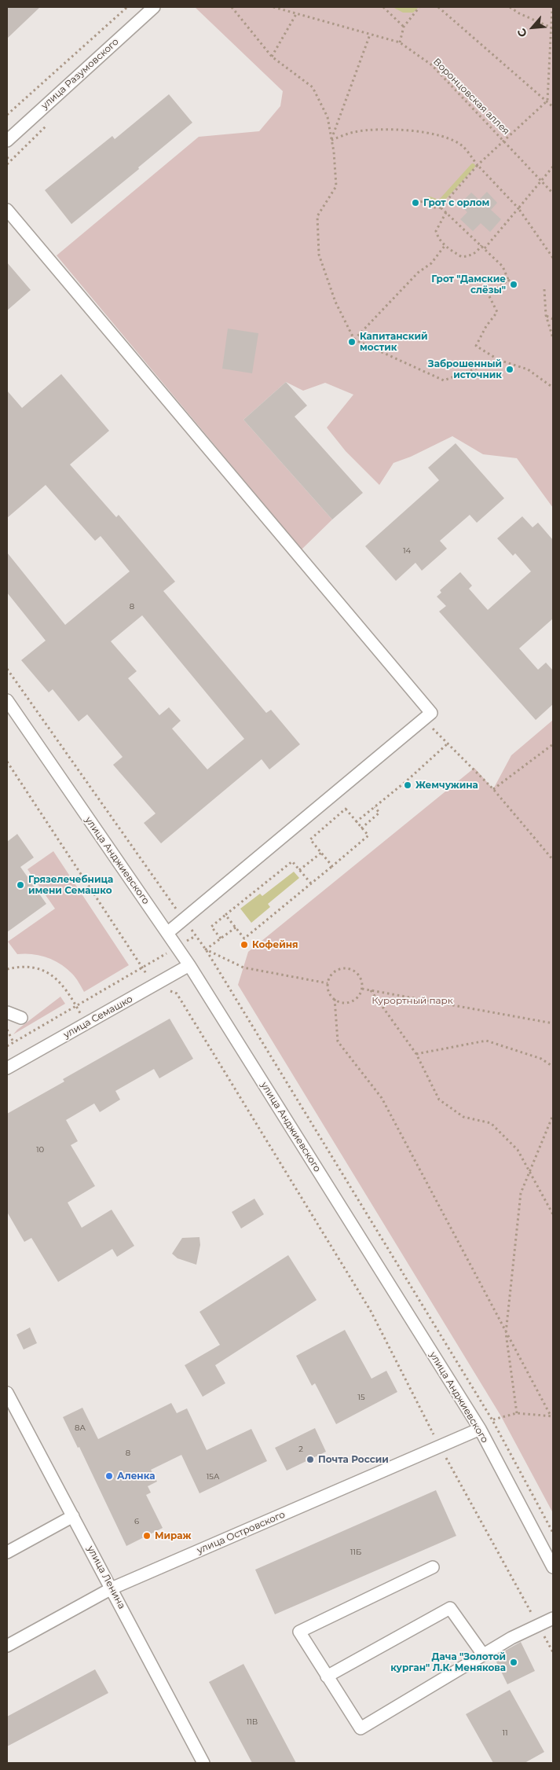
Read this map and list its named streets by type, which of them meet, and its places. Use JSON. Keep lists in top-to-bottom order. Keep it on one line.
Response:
{"streets":{"street":["улица Разумовского","улица Анджиевского","улица Семашко","улица Островского","улица Ленина"],"path":["Воронцовская аллея"]},"crossings":[["улица Анджиевского","улица Семашко"],["улица Анджиевского","улица Островского"],["улица Островского","улица Ленина"]],"parks":["Курортный парк"],"places":["Грот с орлом","Грот \"Дамские слёзы\"","Капитанский мостик","Заброшенный источник","Жемчужина","Грязелечебница имени Семашко","Кофейня","Почта России","Аленка","Мираж","Дача \"Золотой курган\" Л.К. Менякова"],"house_numbers":["14","8","10","15","8А","2","8","15А","6","11Б","11В","11"],"north":"bottom left"}
